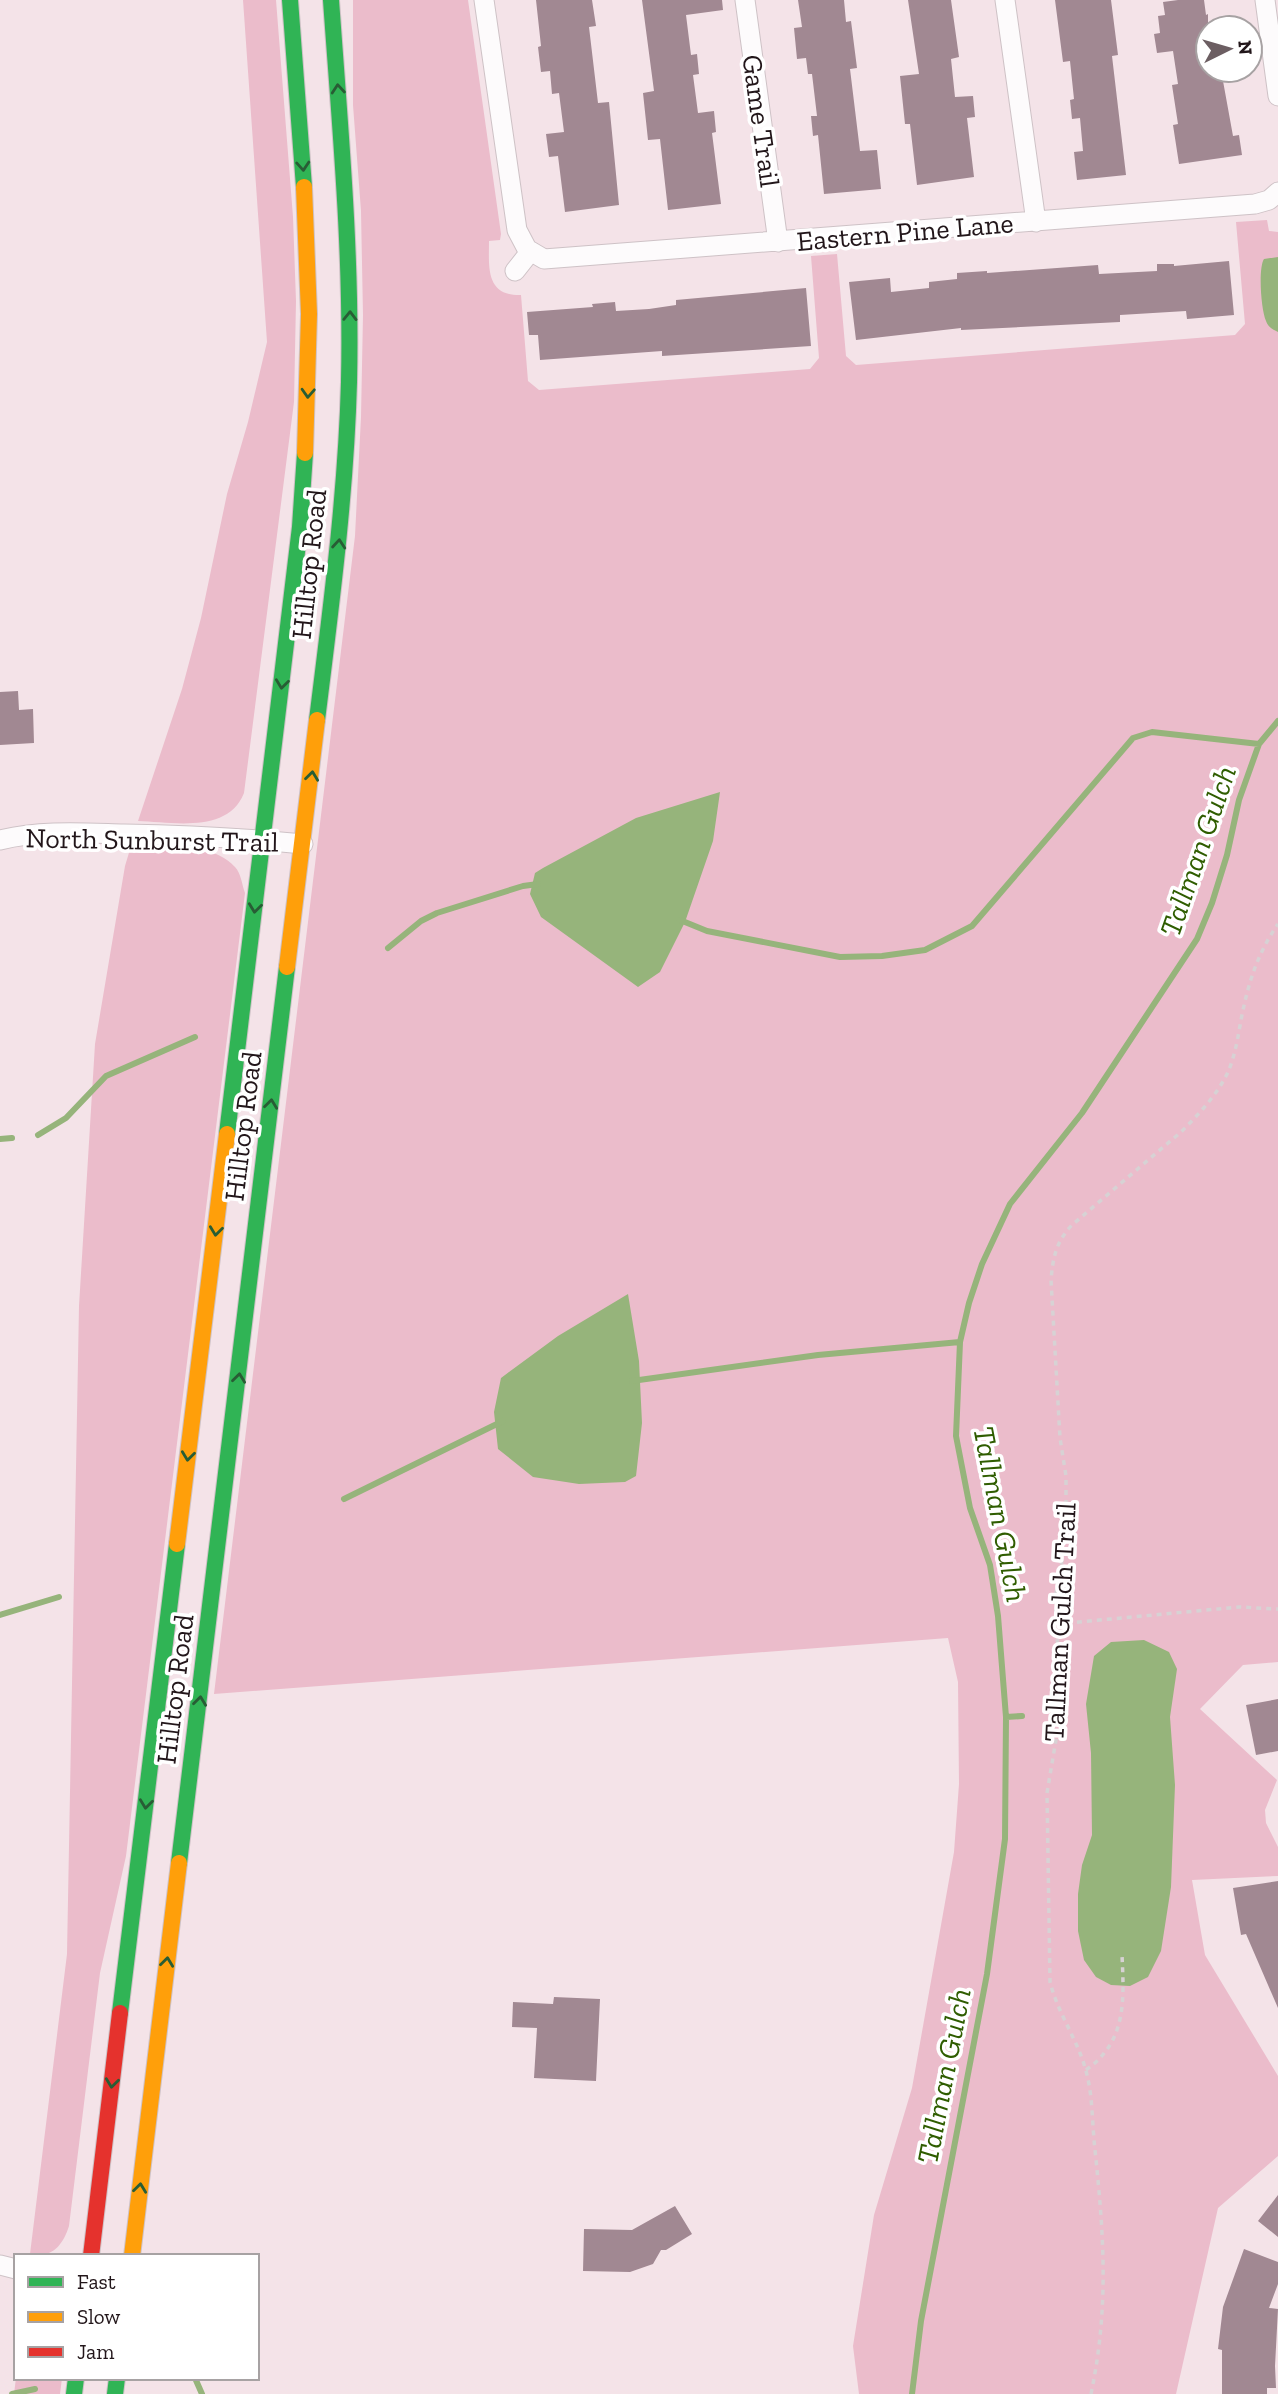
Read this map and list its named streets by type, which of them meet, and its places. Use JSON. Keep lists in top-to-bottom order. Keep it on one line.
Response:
{"streets":{"main road":["Hilltop Road"],"street":["Game Trail","Eastern Pine Lane","North Sunburst Trail"],"path":["Tallman Gulch Trail"]},"crossings":[["Game Trail","Eastern Pine Lane"],["Hilltop Road","North Sunburst Trail"]],"water":["Tallman Gulch"],"legend":["Fast","Slow","Jam"],"north":"right"}
